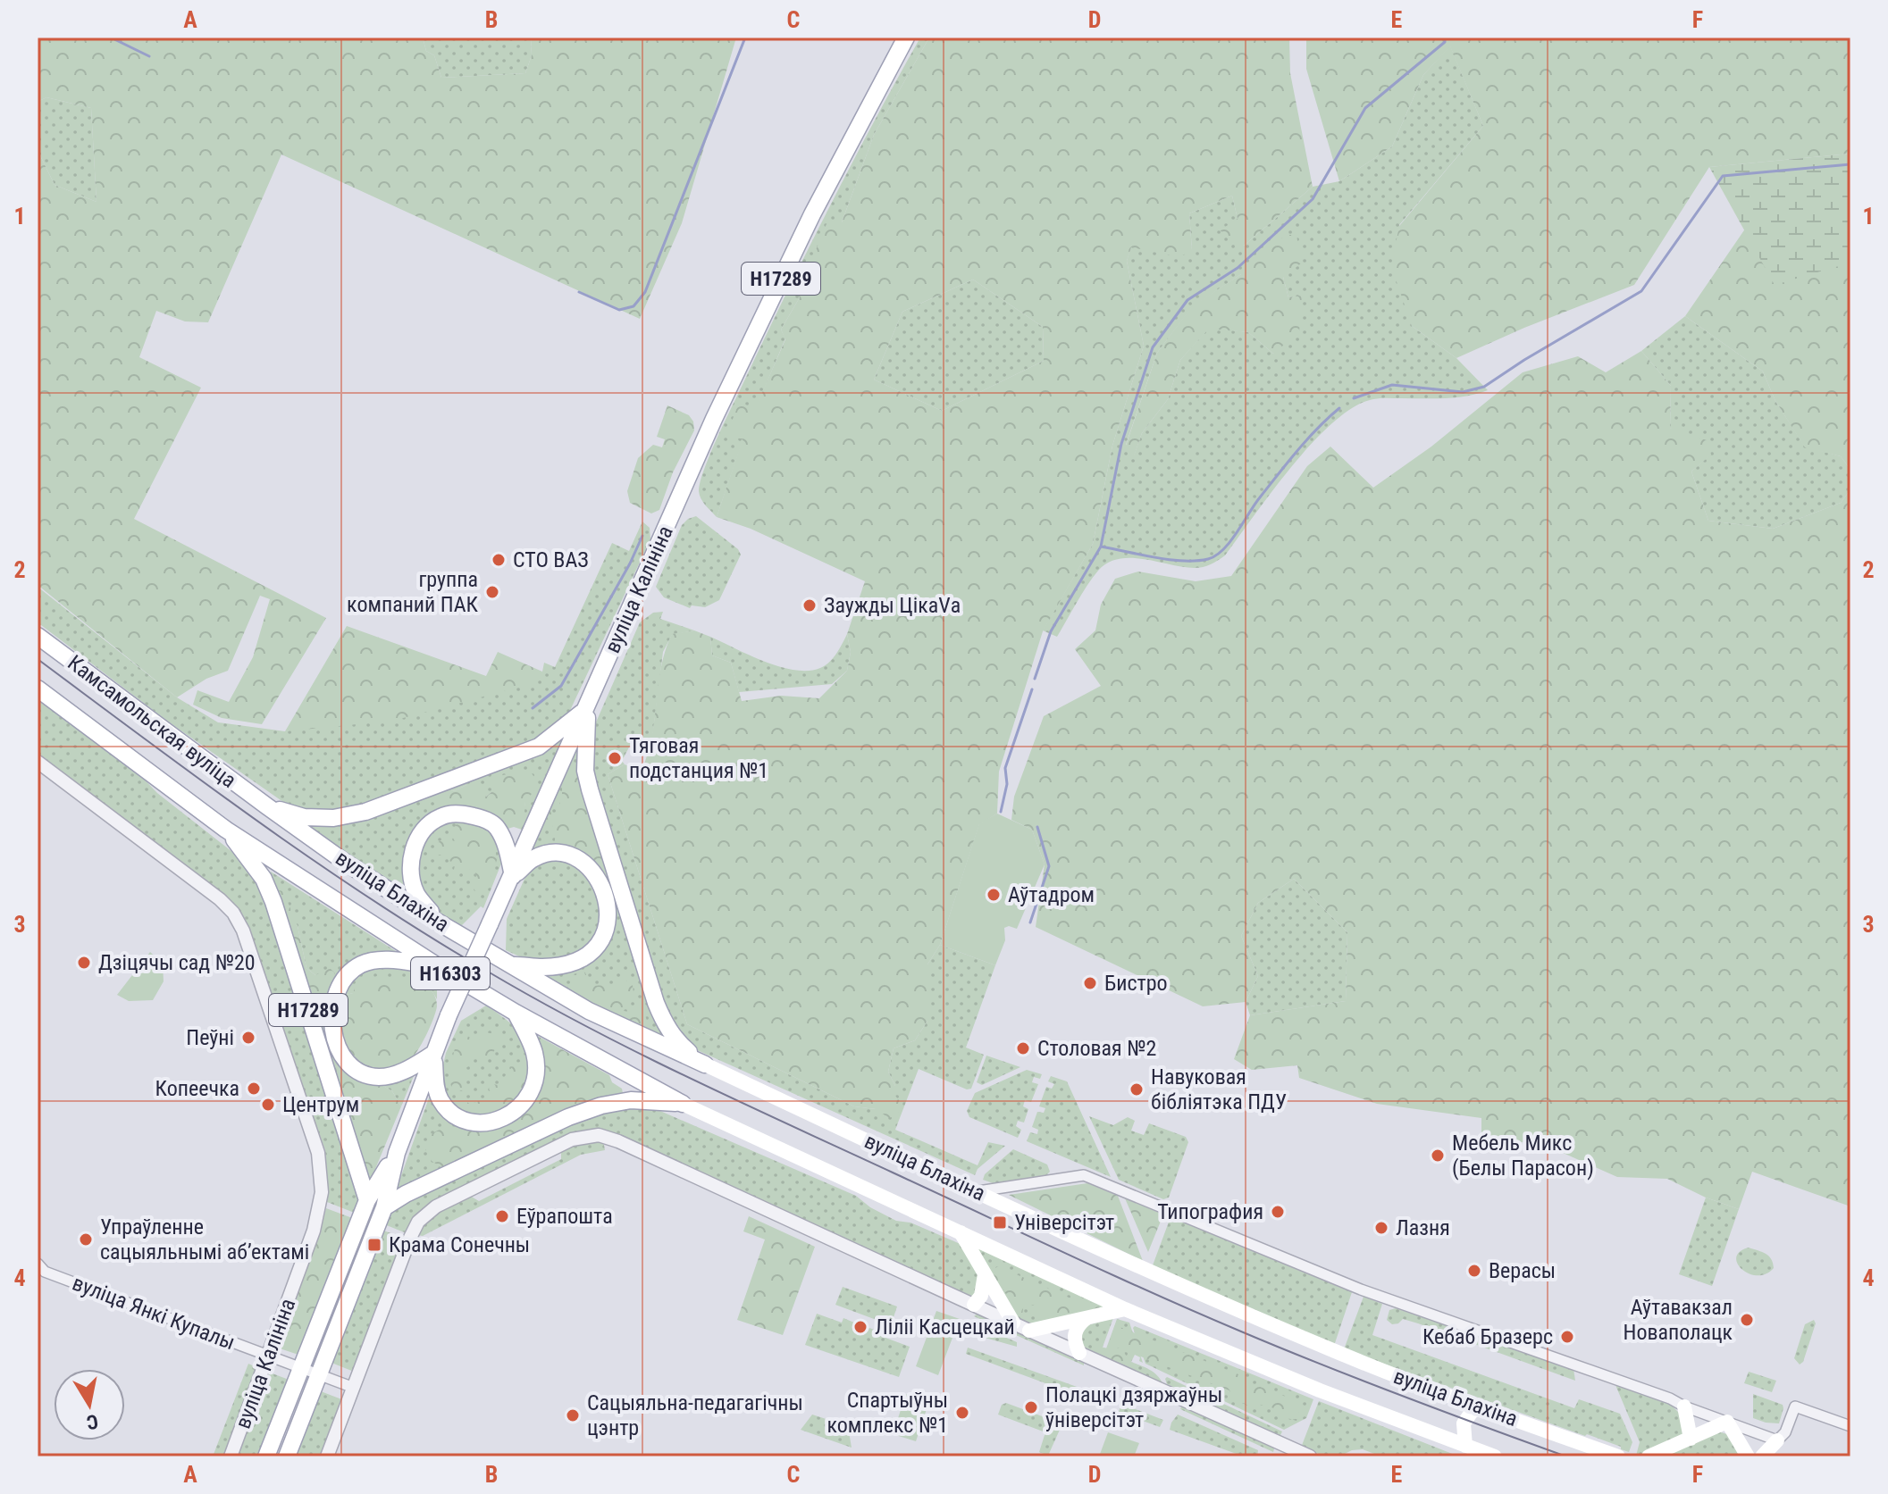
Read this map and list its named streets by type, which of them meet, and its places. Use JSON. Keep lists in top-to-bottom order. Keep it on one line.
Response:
{"streets":{"main road":["Н17289","вуліца Калініна","Камсамольская вуліца","вуліца Блахіна","Н16303"],"street":["вуліца Янкі Купалы"]},"crossings":[["Н17289","вуліца Калініна"],["Н17289","Камсамольская вуліца"],["Н17289","вуліца Блахіна"],["вуліца Калініна","вуліца Янкі Купалы"],["Камсамольская вуліца","вуліца Блахіна"]],"places":{"other":["СТО ВАЗ","группа компаний ПАК","Заужды ЦікаVа","Тяговая подстанция №1","Аўтадром","Дзіцячы сад №20","Бистро","Пеўні","Столовая №2","Копеечка","Навуковая бібліятэка ПДУ","Центрум","Мебель Микс (Белы Парасон)","Типография","Еўрапошта","Лазня","Упраўленне сацыяльнымі абʼектамі","Верасы","Аўтавакзал Новаполацк","Ліліі Касцецкай","Кебаб Бразерс","Полацкі дзяржаўны ўніверсітэт","Спартыўны комплекс №1","Сацыяльна-педагагічны цэнтр"],"transit":["Універсітэт","Крама Сонечны"]},"north":"bottom","grid":{"columns":["A","B","C","D","E","F"],"rows":["1","2","3","4"]}}
